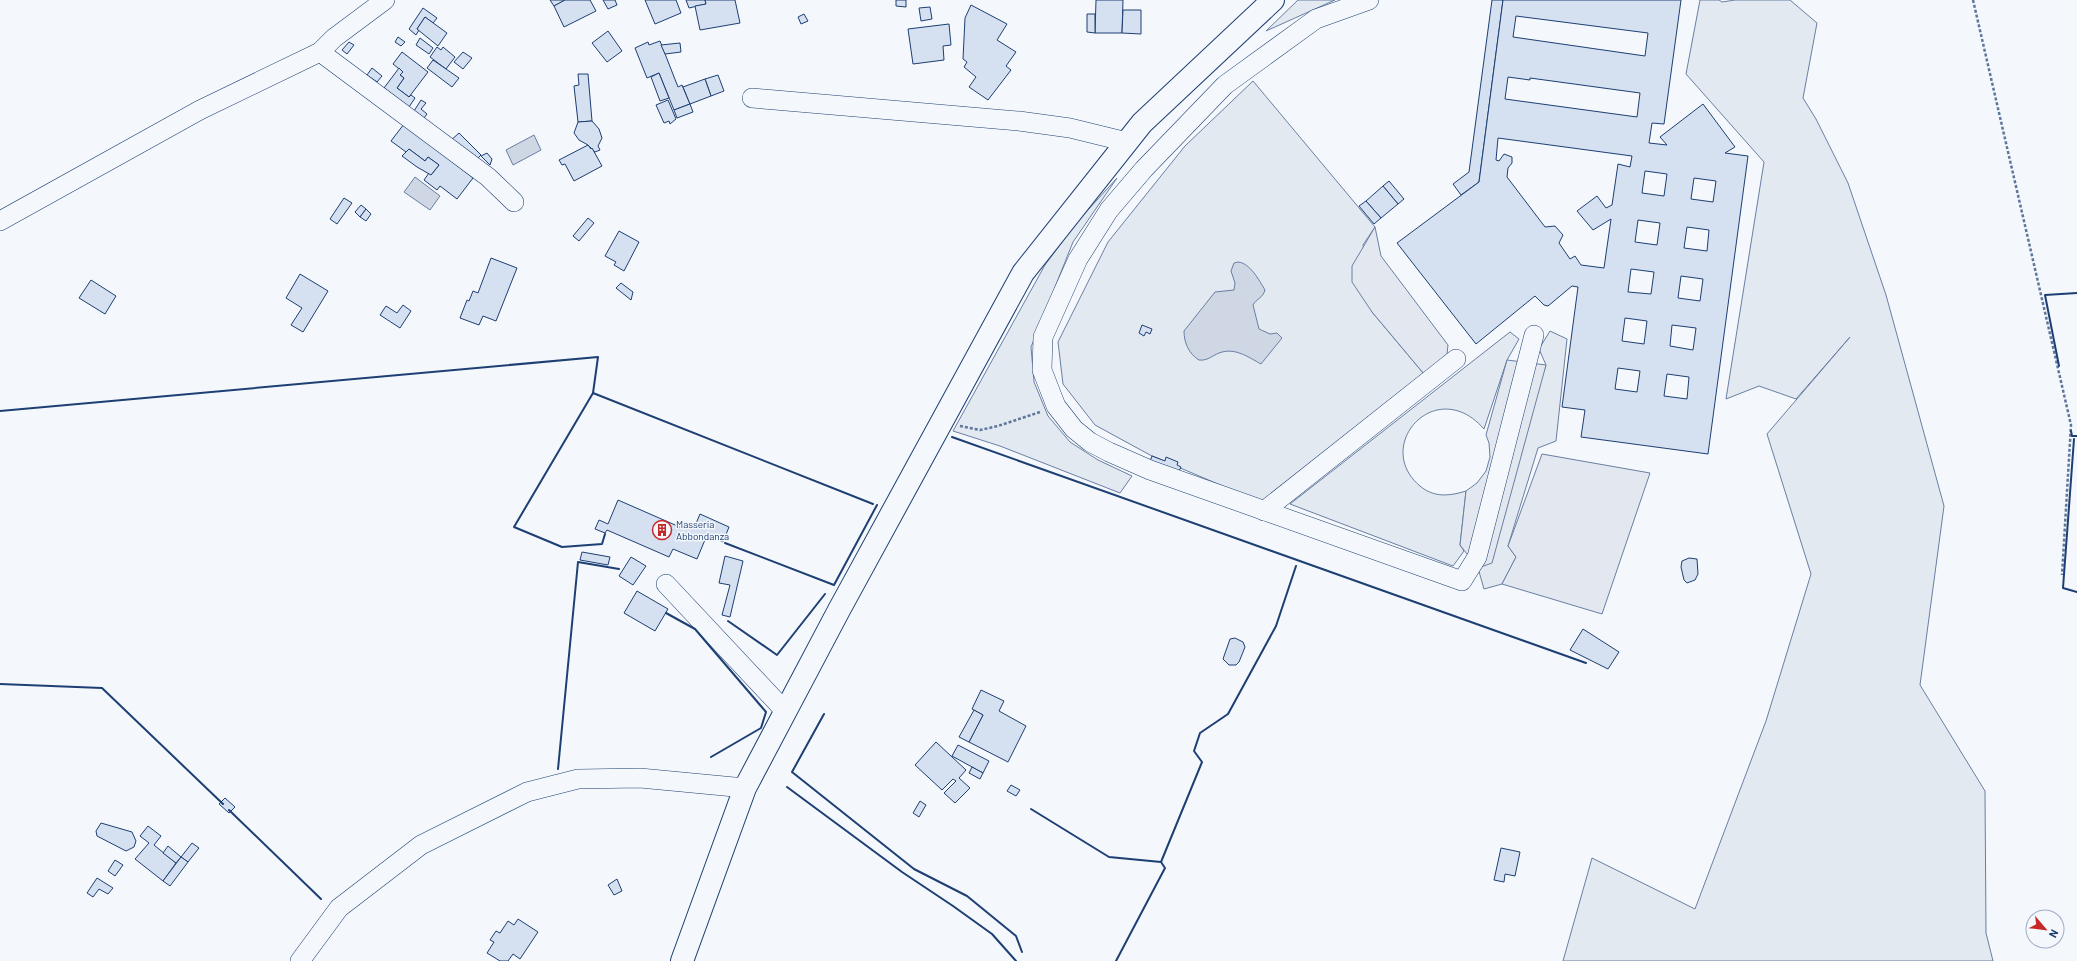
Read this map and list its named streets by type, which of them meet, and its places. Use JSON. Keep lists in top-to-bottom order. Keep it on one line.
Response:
{"places":{"building":["Masseria Abbondanza"]},"north":"bottom right"}
